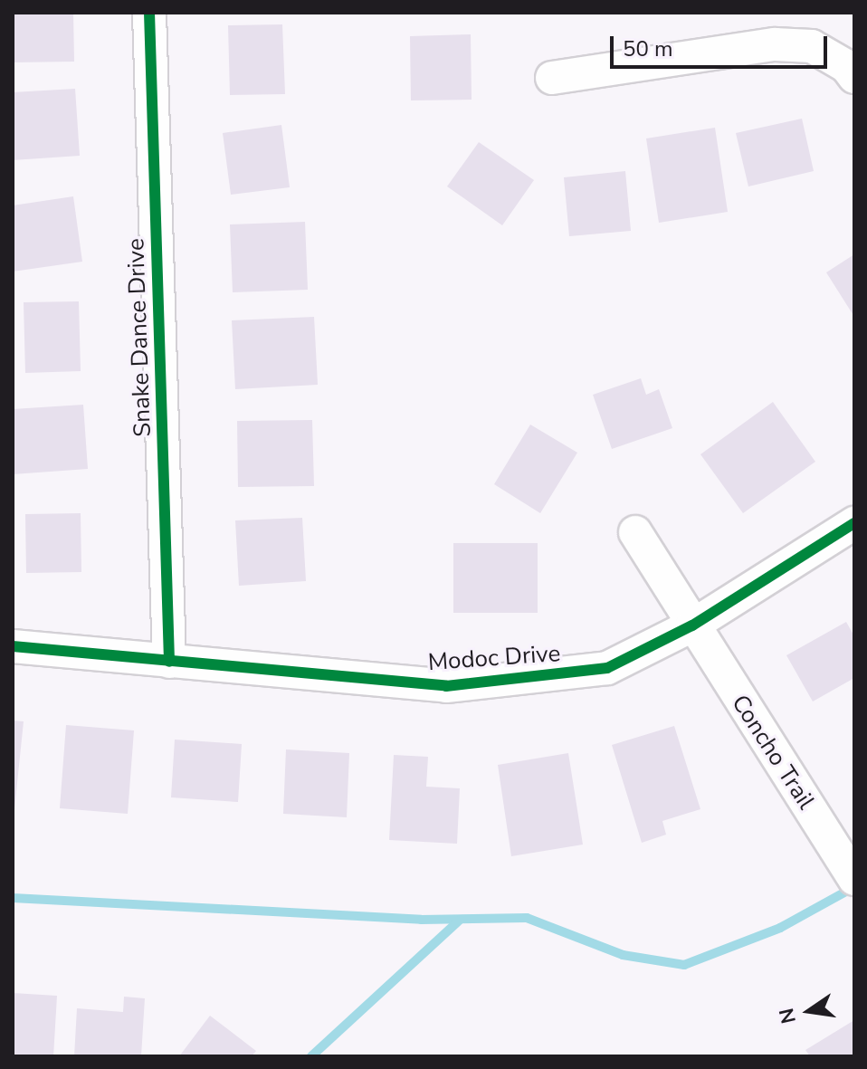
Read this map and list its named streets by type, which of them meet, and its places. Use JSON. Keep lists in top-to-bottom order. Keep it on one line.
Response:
{"streets":{"street":["Snake Dance Drive","Modoc Drive","Concho Trail"]},"crossings":[["Snake Dance Drive","Modoc Drive"],["Modoc Drive","Concho Trail"]],"scale_bar":"50 m","north":"left"}
